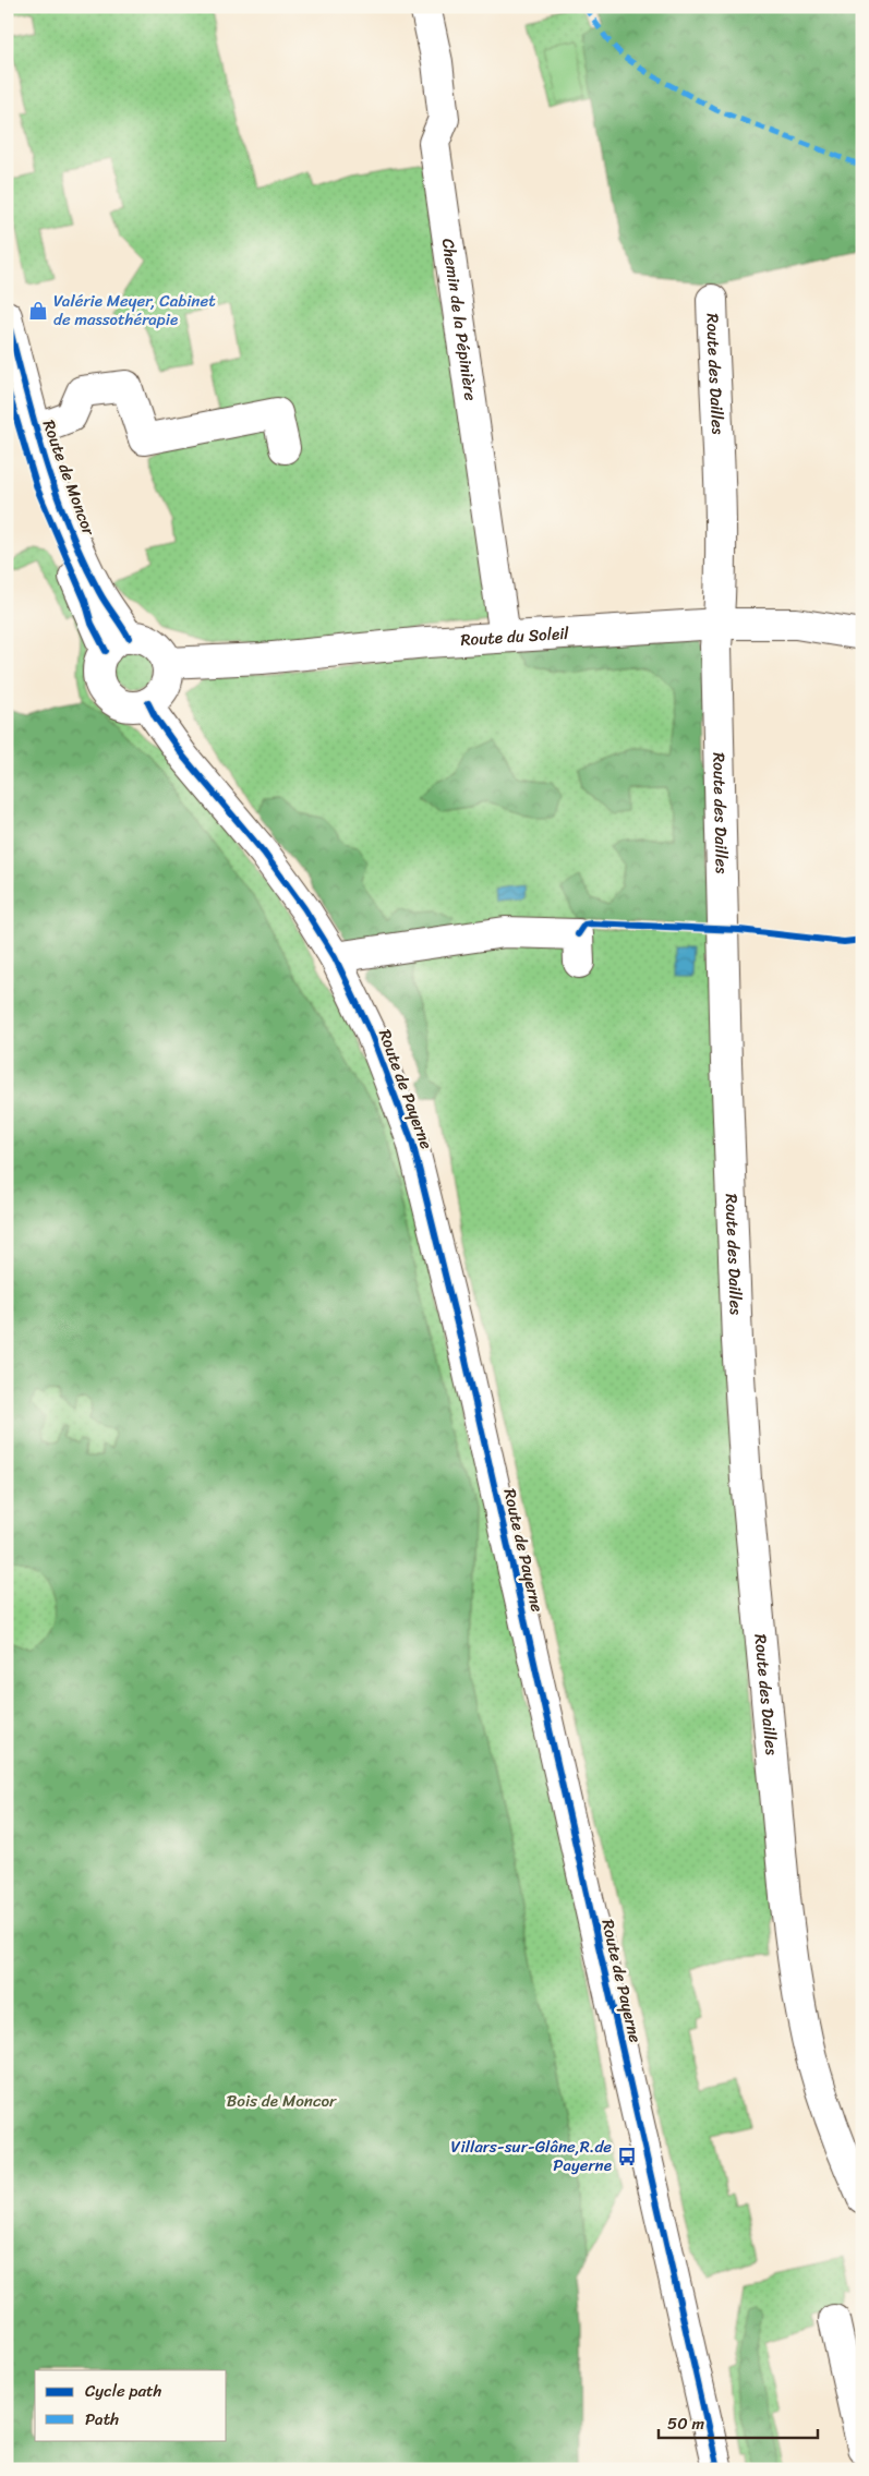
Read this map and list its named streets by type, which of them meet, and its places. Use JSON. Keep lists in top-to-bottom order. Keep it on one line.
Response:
{"streets":{"street":["Chemin de la Pépinière","Route des Dailles","Route de Moncor","Route du Soleil","Route de Payerne"]},"crossings":[["Chemin de la Pépinière","Route du Soleil"],["Route des Dailles","Route du Soleil"],["Route de Moncor","Route du Soleil"],["Route de Moncor","Route de Payerne"],["Route du Soleil","Route de Payerne"]],"parks":["Bois de Moncor"],"places":{"shop":["Valérie Meyer, Cabinet de massothérapie"],"bus stop":["Villars-sur-Glâne,R.de Payerne"]},"legend":["Cycle path","Path"],"scale_bar":"50 m"}
